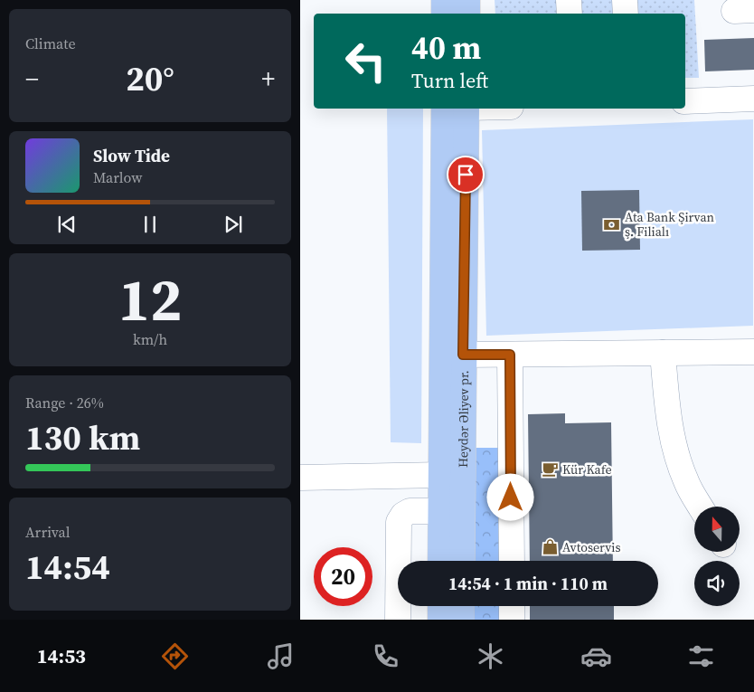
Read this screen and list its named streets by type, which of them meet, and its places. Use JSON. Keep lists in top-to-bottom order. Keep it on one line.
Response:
{"streets":{"main road":["Heydər Əliyev pr."]},"places":{"bank":["Ata Bank Şirvan ş. Filialı"],"cafe":["Kür Kafe"],"shop":["Avtoservis"]},"north":"top","page":{"tile":["Climate",["12","km/h"],["Range · 26%","130 km"],["Arrival","14:54"]],"turn":["40 m","Turn left"],"heat":["−","20°","+"],"song":["Slow Tide","Marlow"],"limit":"20","trip":"14:54 · 1 min · 110 m","tabs":"14:53"}}
